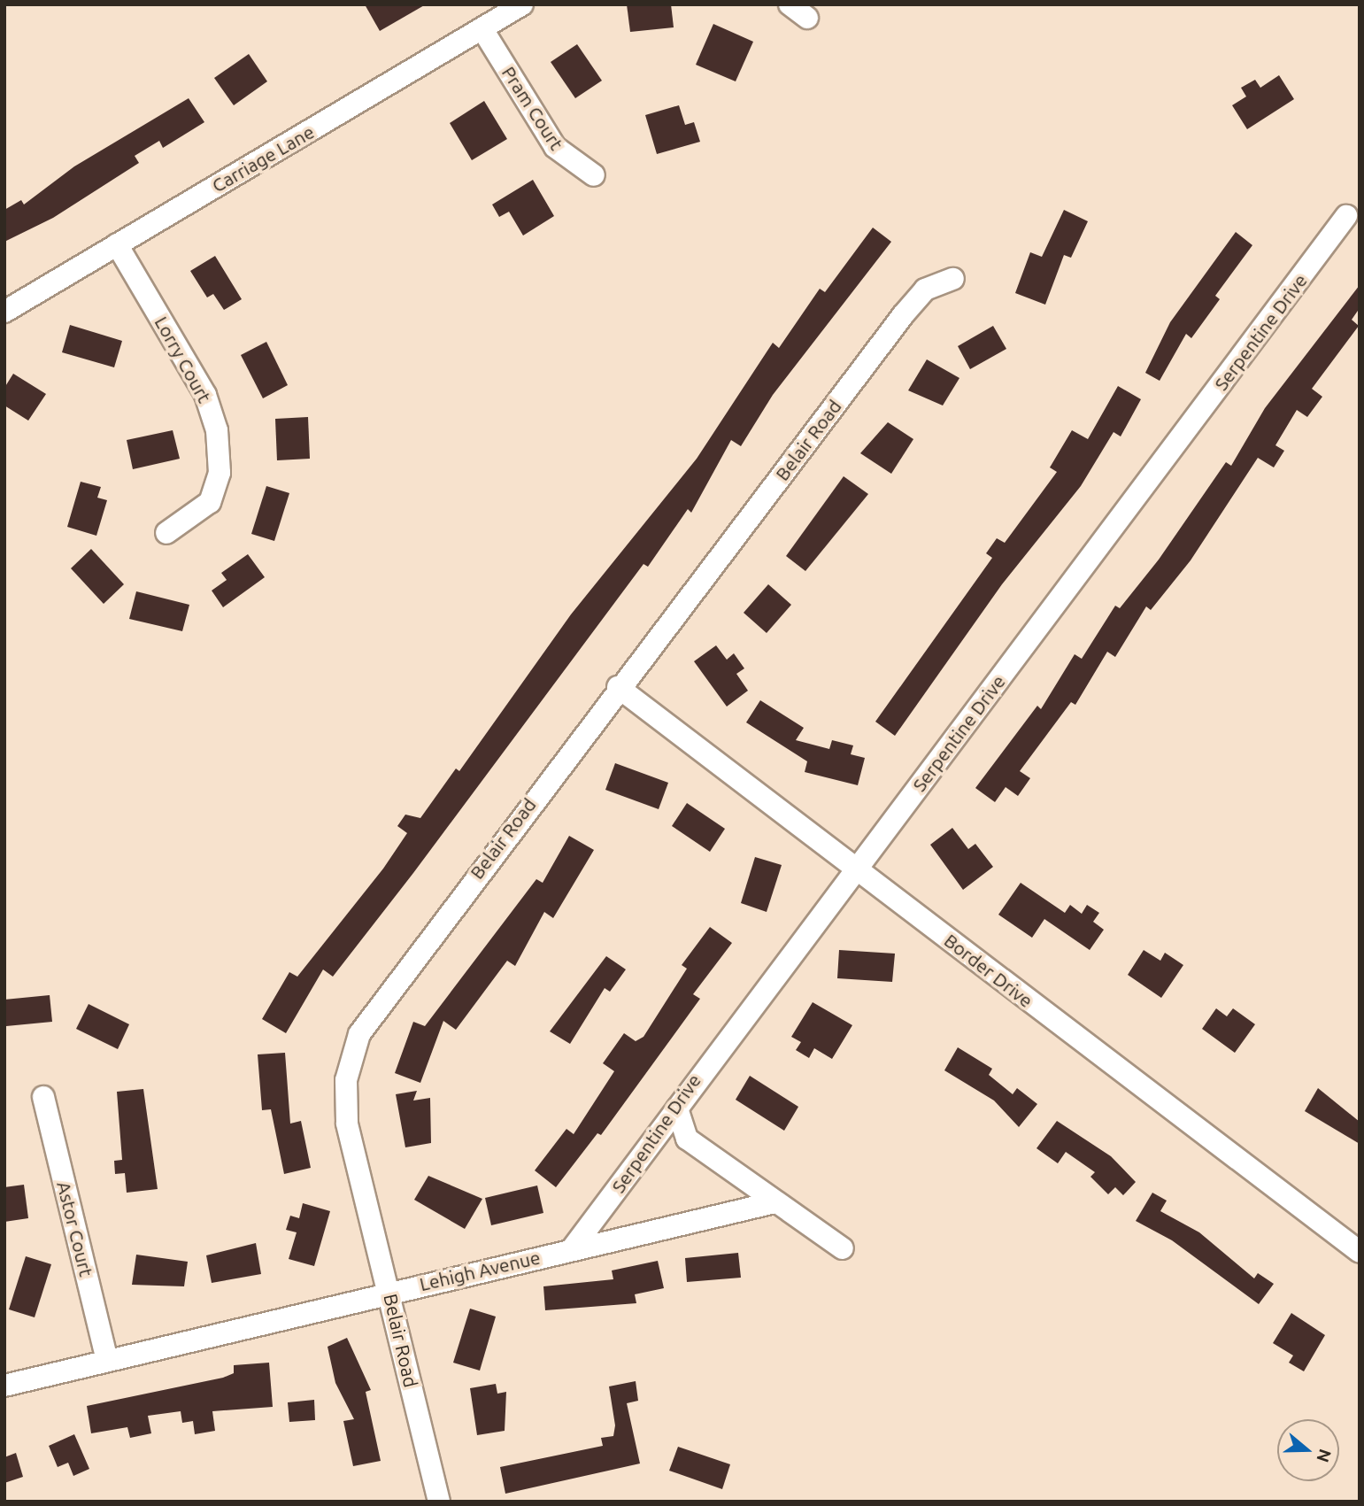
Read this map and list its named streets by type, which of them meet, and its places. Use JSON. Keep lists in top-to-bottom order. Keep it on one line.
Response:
{"streets":{"street":["Pram Court","Carriage Lane","Serpentine Drive","Lorry Court","Belair Road","Border Drive","Astor Court","Lehigh Avenue"]},"crossings":[["Pram Court","Carriage Lane"],["Carriage Lane","Lorry Court"],["Serpentine Drive","Border Drive"],["Serpentine Drive","Lehigh Avenue"],["Belair Road","Border Drive"],["Belair Road","Lehigh Avenue"],["Astor Court","Lehigh Avenue"]],"north":"right"}
